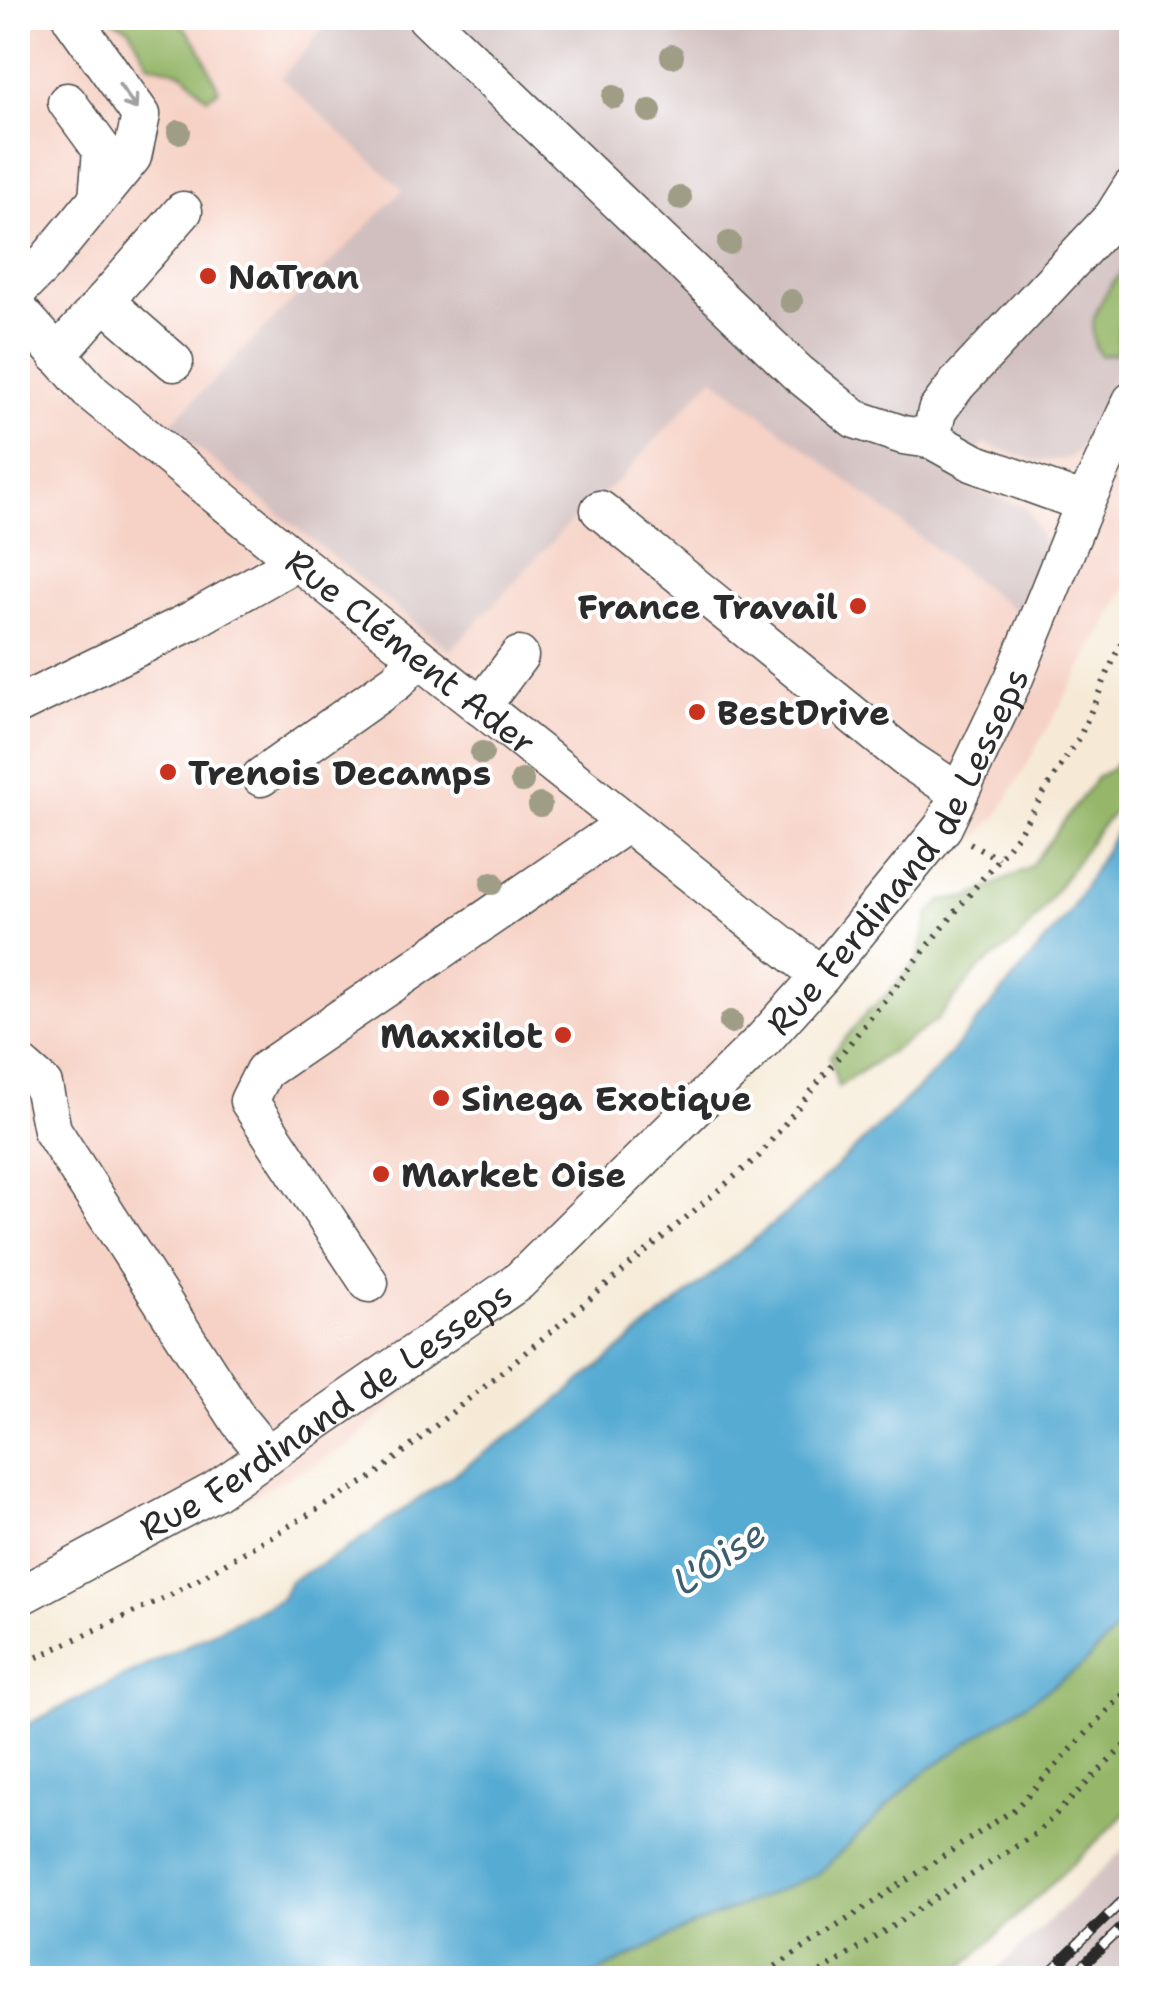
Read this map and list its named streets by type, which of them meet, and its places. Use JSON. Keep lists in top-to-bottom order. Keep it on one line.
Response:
{"streets":{"street":["Rue Clément Ader","Rue Ferdinand de Lesseps"]},"crossings":[["Rue Clément Ader","Rue Ferdinand de Lesseps"]],"water":["L'Oise"],"places":["NaTran","France Travail","BestDrive","Trenois Decamps","Maxxilot","Sinega Exotique","Market Oise"]}
